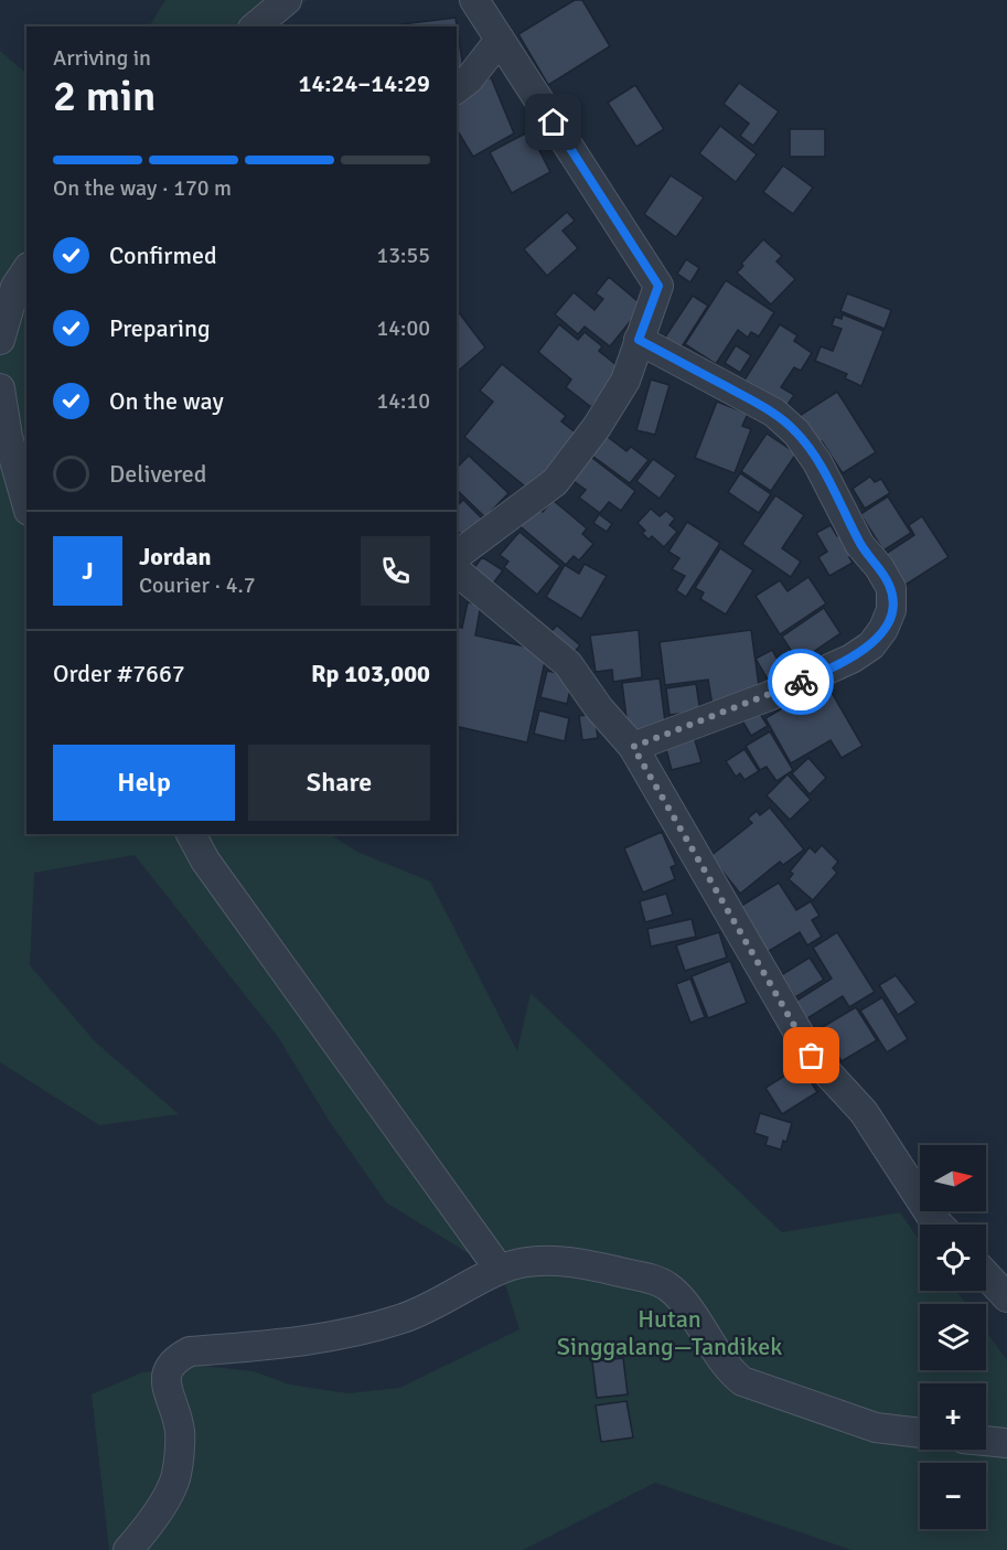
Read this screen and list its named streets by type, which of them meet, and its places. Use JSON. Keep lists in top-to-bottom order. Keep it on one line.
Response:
{"parks":["Hutan Singgalang—Tandikek"],"north":"right","page":{"heading":["2 min","Arriving in","14:24–14:29"],"panel":["Jordan","Courier · 4.7","Order #7667","Rp 103,000"],"bar":"On the way · 170 m","list":[["Confirmed","13:55"],["Preparing","14:00"],["On the way","14:10"],"Delivered"],"round":"J","buttons":["Help","Share"],"map_buttons":["+","−"]}}
